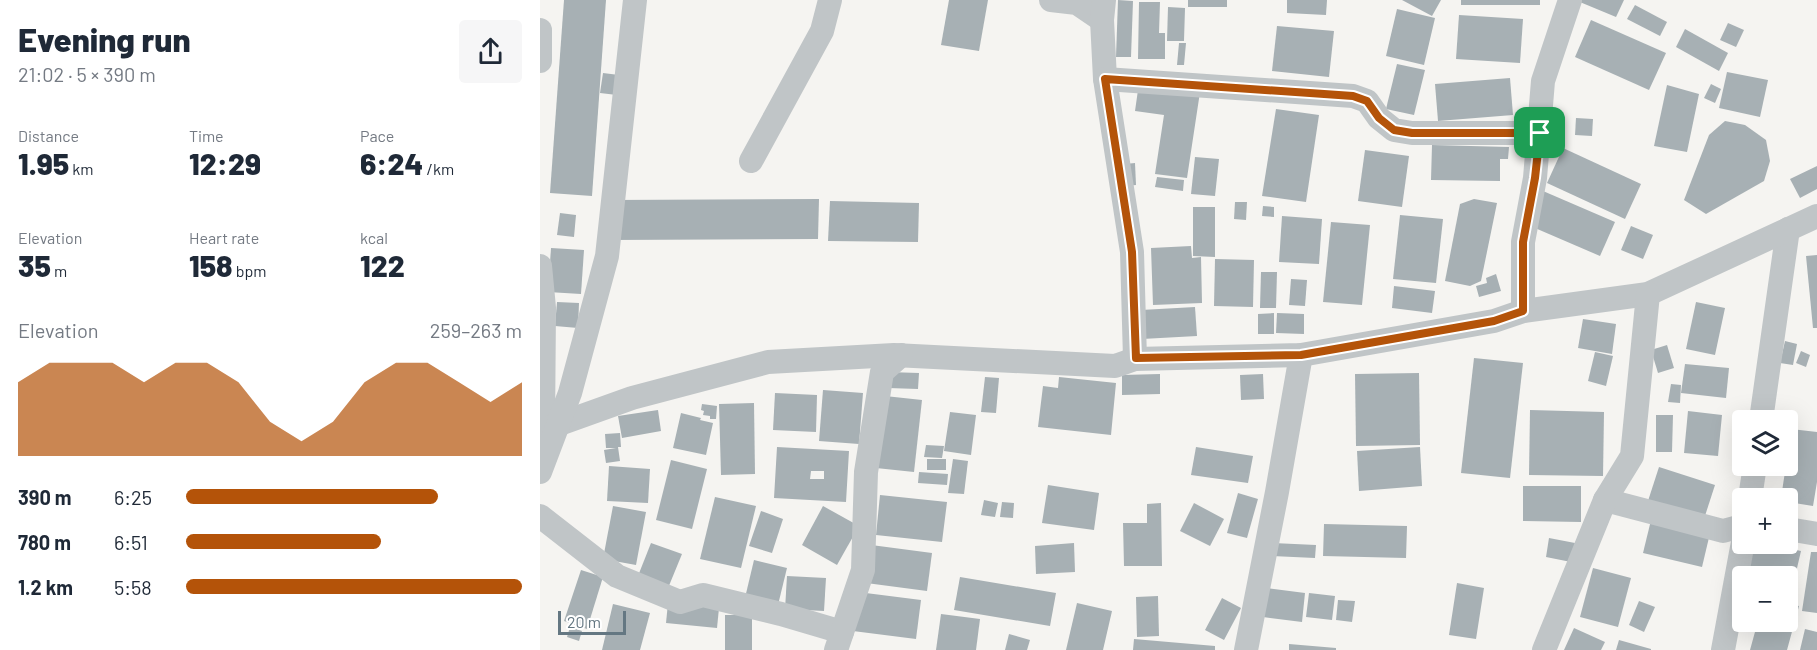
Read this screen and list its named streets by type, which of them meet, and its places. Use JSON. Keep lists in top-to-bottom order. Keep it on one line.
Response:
{"scale_bar":"20 m","page":{"heading":["Evening run","21:02 · 5 × 390 m"],"stats":[["Distance","1.95 km"],["Time","12:29"],["Pace","6:24 /km"],["Elevation","35 m"],["Heart rate","158 bpm"],["kcal","122"]],"chart":["Elevation","259–263 m"],"map_buttons":["+","−"],"list":[{"name":"390 m","note":"6:25"},{"name":"780 m","note":"6:51"},{"name":"1.2 km","note":"5:58"}],"scale":"20 m"}}
